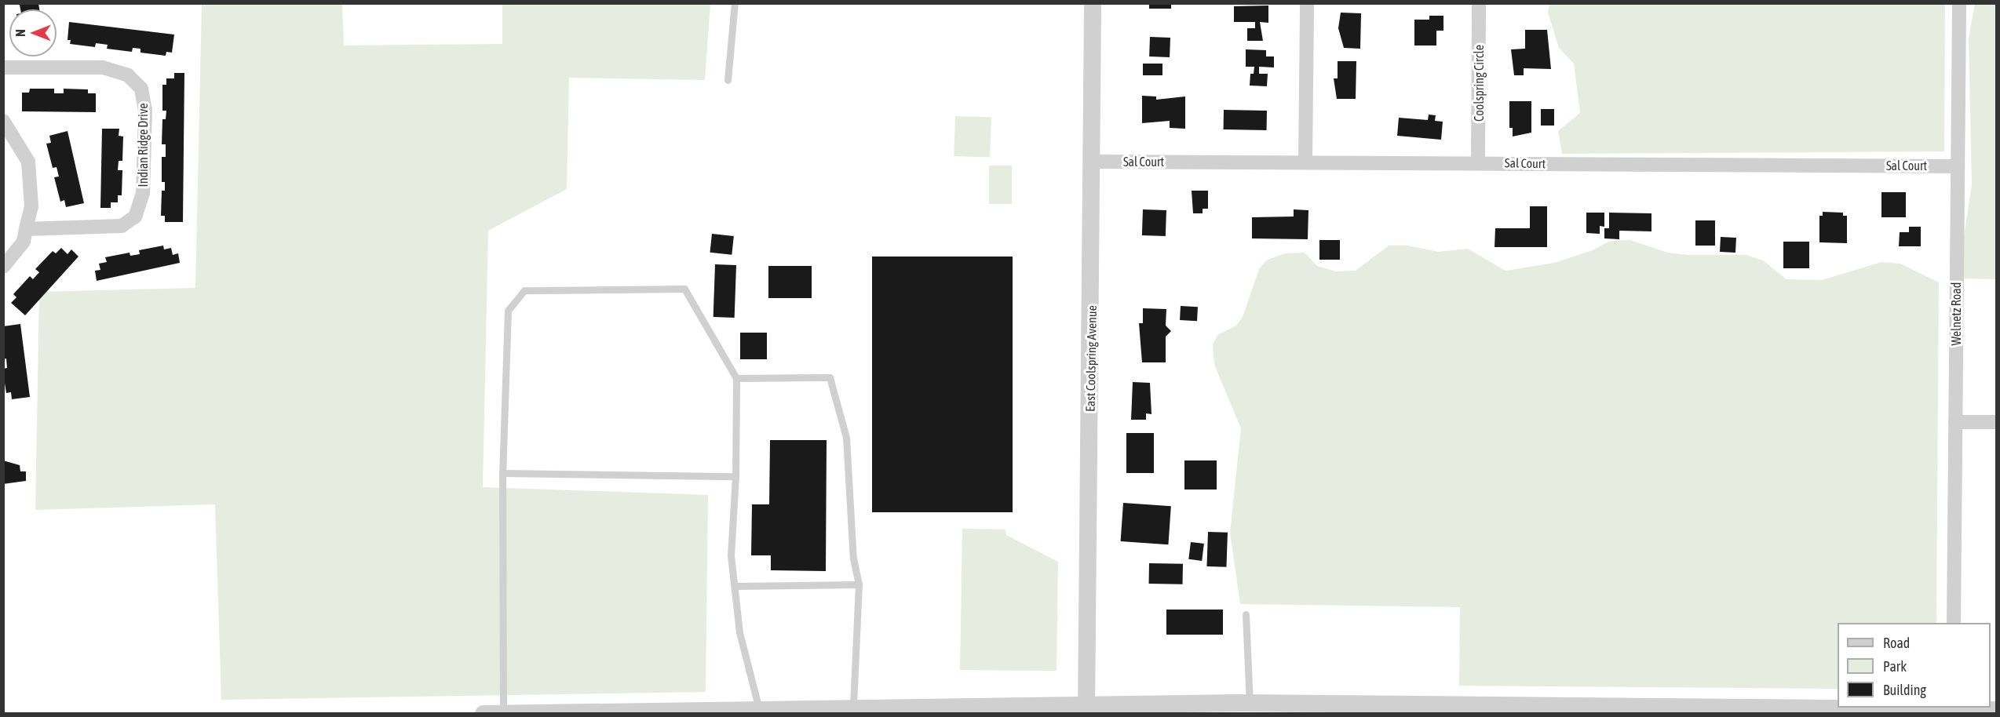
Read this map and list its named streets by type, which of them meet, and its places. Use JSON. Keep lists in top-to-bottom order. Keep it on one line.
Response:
{"streets":{"street":["Coolspring Circle","Indian Ridge Drive","Sal Court","Welnetz Road","East Coolspring Avenue"]},"crossings":[["Coolspring Circle","Sal Court"],["Sal Court","Welnetz Road"],["Sal Court","East Coolspring Avenue"]],"legend":["Road","Park","Building"],"north":"left"}
